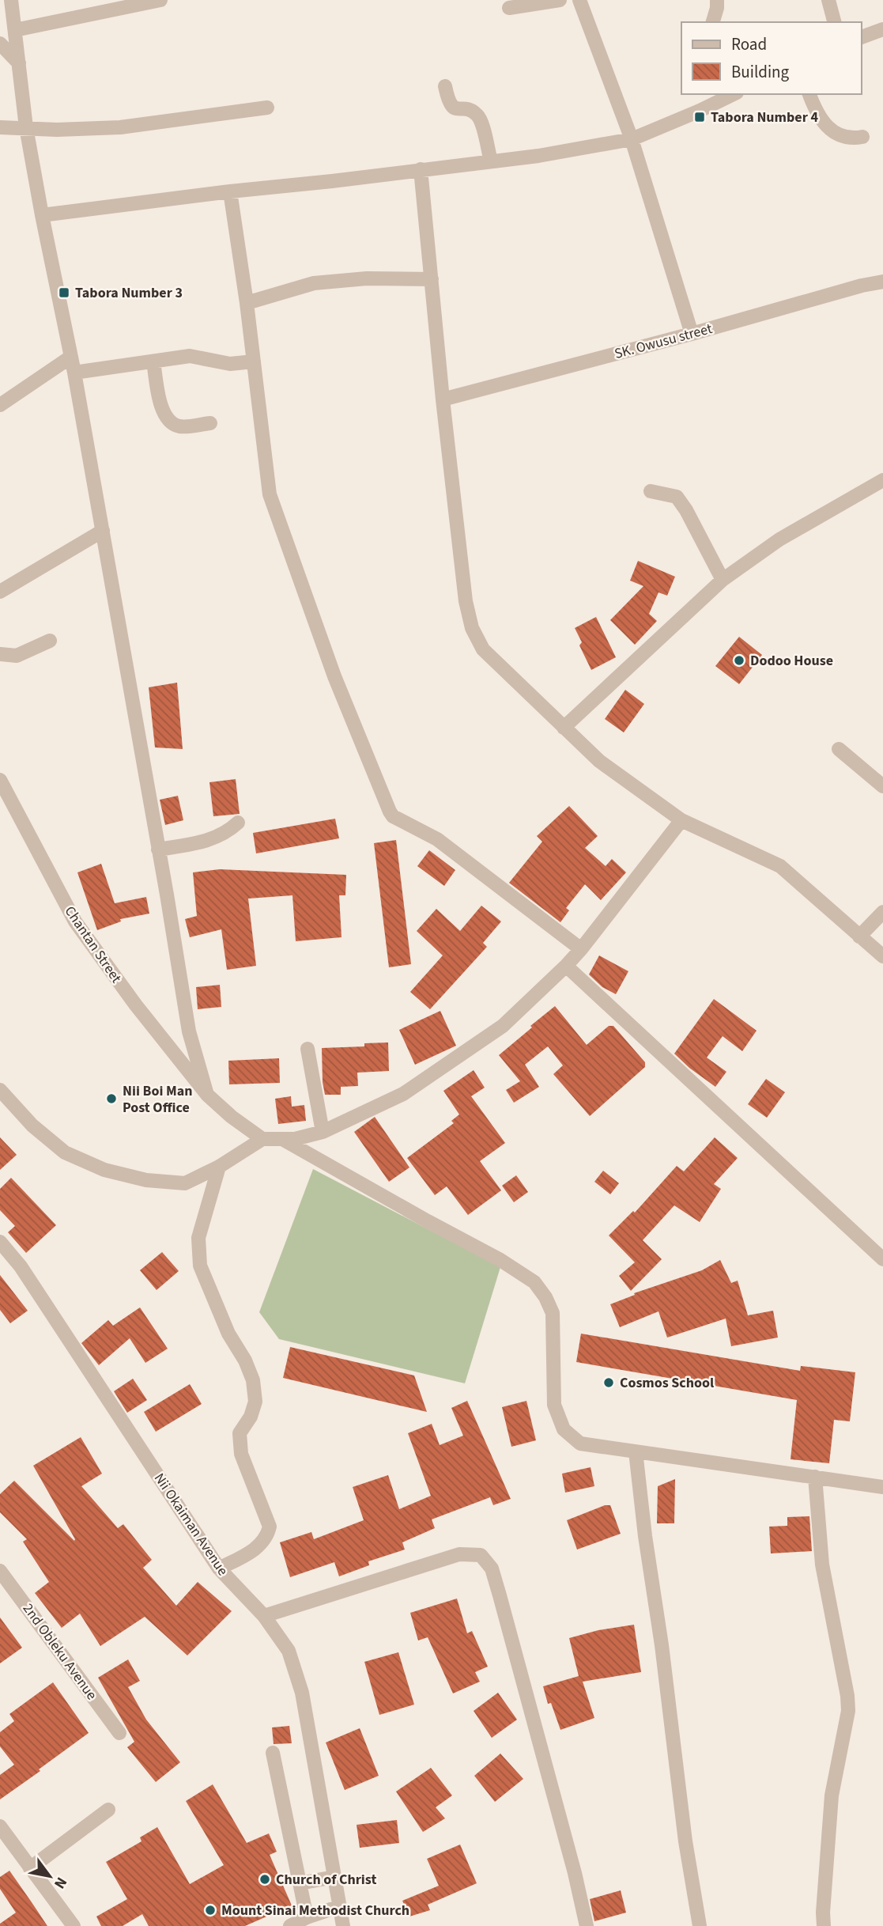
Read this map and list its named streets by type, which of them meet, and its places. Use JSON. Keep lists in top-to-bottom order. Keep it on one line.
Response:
{"streets":{"street":["SK. Owusu street","Chantan Street","Nii Okaiman Avenue","2nd Obleku Avenue"]},"places":{"transit":["Tabora Number 4","Tabora Number 3"],"other":["Dodoo House","Nii Boi Man Post Office","Cosmos School","Church of Christ","Mount Sinai Methodist Church"]},"legend":["Road","Building"],"north":"bottom right"}
